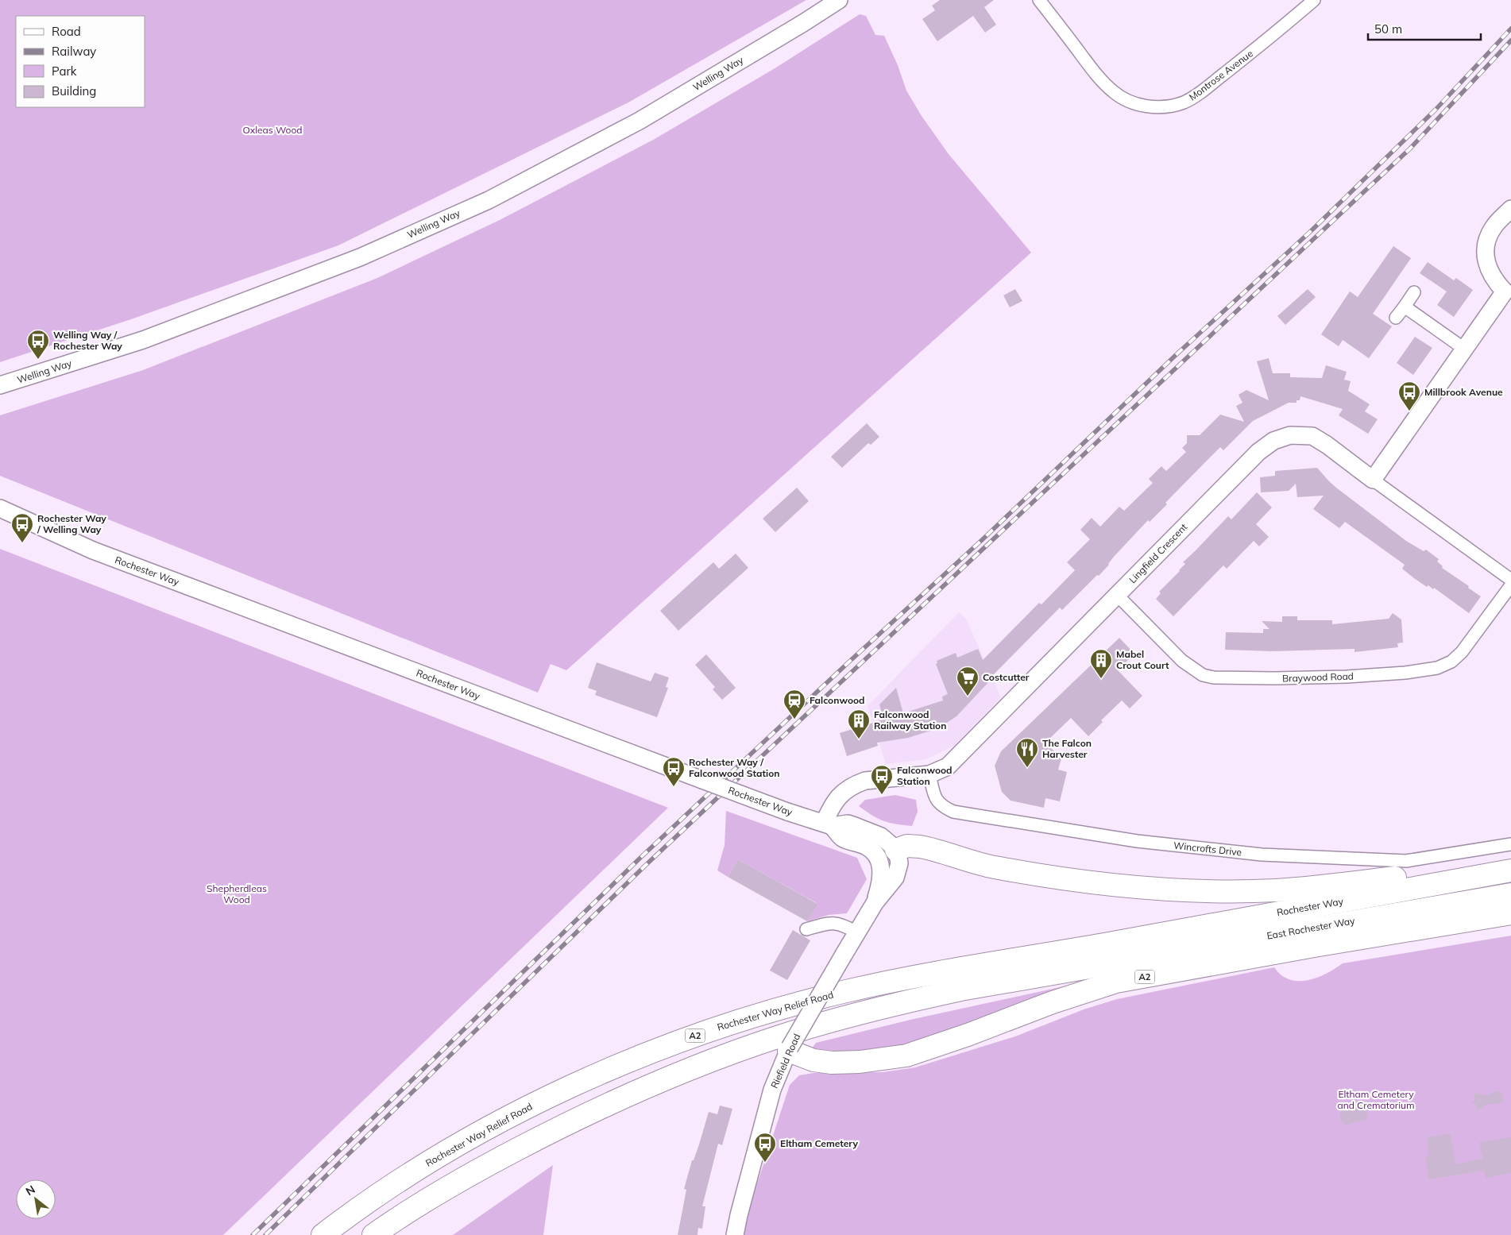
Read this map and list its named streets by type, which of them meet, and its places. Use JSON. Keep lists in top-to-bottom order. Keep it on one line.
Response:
{"streets":{"highway":["Rochester Way","East Rochester Way","A2","Rochester Way Relief Road"],"street":["Welling Way","Montrose Avenue","Lingfield Crescent","Braywood Road","Wincrofts Drive","Riefield Road"]},"crossings":[["Lingfield Crescent","Rochester Way"],["Lingfield Crescent","Braywood Road"],["Lingfield Crescent","Wincrofts Drive"],["Lingfield Crescent","Riefield Road"],["Rochester Way","East Rochester Way"],["Rochester Way","A2"],["Rochester Way","Rochester Way Relief Road"],["Rochester Way","Riefield Road"],["East Rochester Way","A2"],["East Rochester Way","Rochester Way Relief Road"],["A2","Rochester Way Relief Road"],["A2","Riefield Road"]],"parks":["Oxleas Wood","Shepherdleas Wood","Eltham Cemetery and Crematorium"],"places":{"bus stop":["Welling Way / Rochester Way","Millbrook Avenue","Rochester Way / Welling Way","Rochester Way / Falconwood Station","Falconwood Station","Eltham Cemetery"],"building":["Mabel Crout Court","Falconwood Railway Station"],"supermarket":["Costcutter"],"station":["Falconwood"],"restaurant":["The Falcon Harvester"]},"legend":["Road","Railway","Park","Building"],"scale_bar":"50 m","north":"top left"}
